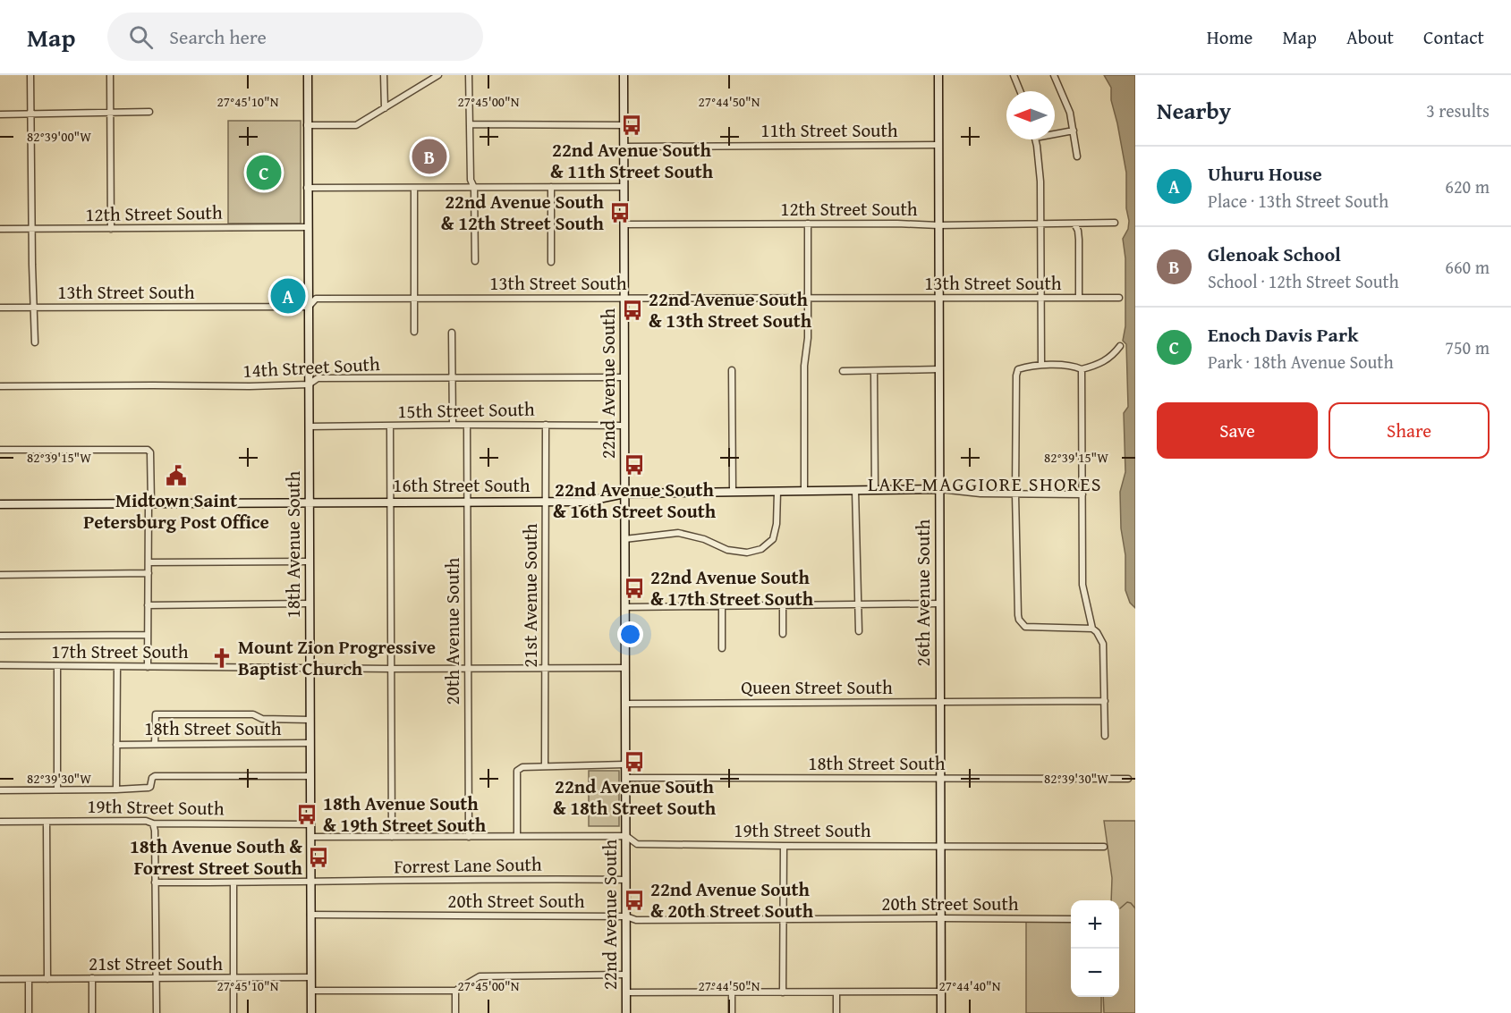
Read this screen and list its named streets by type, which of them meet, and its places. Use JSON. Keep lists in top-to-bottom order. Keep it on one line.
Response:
{"streets":{"street":["11th Street South","12th Street South","13th Street South","14th Street South","22nd Avenue South","15th Street South","16th Street South","18th Avenue South","26th Avenue South","21st Avenue South","20th Avenue South","17th Street South","Queen Street South","18th Street South","19th Street South","Forrest Lane South","20th Street South","21st Street South"]},"crossings":[["11th Street South","22nd Avenue South"],["11th Street South","26th Avenue South"],["12th Street South","22nd Avenue South"],["12th Street South","18th Avenue South"],["12th Street South","26th Avenue South"],["13th Street South","22nd Avenue South"],["13th Street South","18th Avenue South"],["13th Street South","26th Avenue South"],["14th Street South","22nd Avenue South"],["14th Street South","18th Avenue South"],["22nd Avenue South","15th Street South"],["22nd Avenue South","16th Street South"],["22nd Avenue South","17th Street South"],["22nd Avenue South","Queen Street South"],["22nd Avenue South","18th Street South"],["22nd Avenue South","19th Street South"],["22nd Avenue South","Forrest Lane South"],["22nd Avenue South","20th Street South"],["15th Street South","18th Avenue South"],["15th Street South","21st Avenue South"],["15th Street South","20th Avenue South"],["16th Street South","18th Avenue South"],["16th Street South","26th Avenue South"],["16th Street South","21st Avenue South"],["16th Street South","20th Avenue South"],["18th Avenue South","17th Street South"],["18th Avenue South","18th Street South"],["18th Avenue South","19th Street South"],["18th Avenue South","Forrest Lane South"],["18th Avenue South","20th Street South"],["18th Avenue South","21st Street South"],["26th Avenue South","Queen Street South"],["26th Avenue South","18th Street South"],["26th Avenue South","19th Street South"],["26th Avenue South","20th Street South"],["21st Avenue South","17th Street South"],["20th Avenue South","17th Street South"],["20th Avenue South","19th Street South"]],"districts":["LAKE MAGGIORE SHORES"],"places":{"bus stop":["22nd Avenue South & 11th Street South","22nd Avenue South & 12th Street South","22nd Avenue South & 13th Street South","22nd Avenue South & 16th Street South","22nd Avenue South & 17th Street South","22nd Avenue South & 18th Street South","18th Avenue South & 19th Street South","18th Avenue South & Forrest Street South","22nd Avenue South & 20th Street South"],"public building":["Midtown Saint Petersburg Post Office"],"church":["Mount Zion Progressive Baptist Church"]},"north":"left","page":{"header":"Map","search":"Search here","nav":["Home","Map","About","Contact"],"heading":["Nearby","3 results"],"pins":["B","C","A"],"list":[{"mark":"A","name":"Uhuru House","note":"Place · 13th Street South","value":"620 m"},{"mark":"B","name":"Glenoak School","note":"School · 12th Street South","value":"660 m"},{"mark":"C","name":"Enoch Davis Park","note":"Park · 18th Avenue South","value":"750 m"}],"buttons":["Save","Share"],"map_buttons":["+","−"]},"coordinates":["27°45'10\"N","27°45'00\"N","27°44'50\"N","82°39'00\"W","82°39'15\"W","82°39'30\"W","27°44'40\"N"]}
